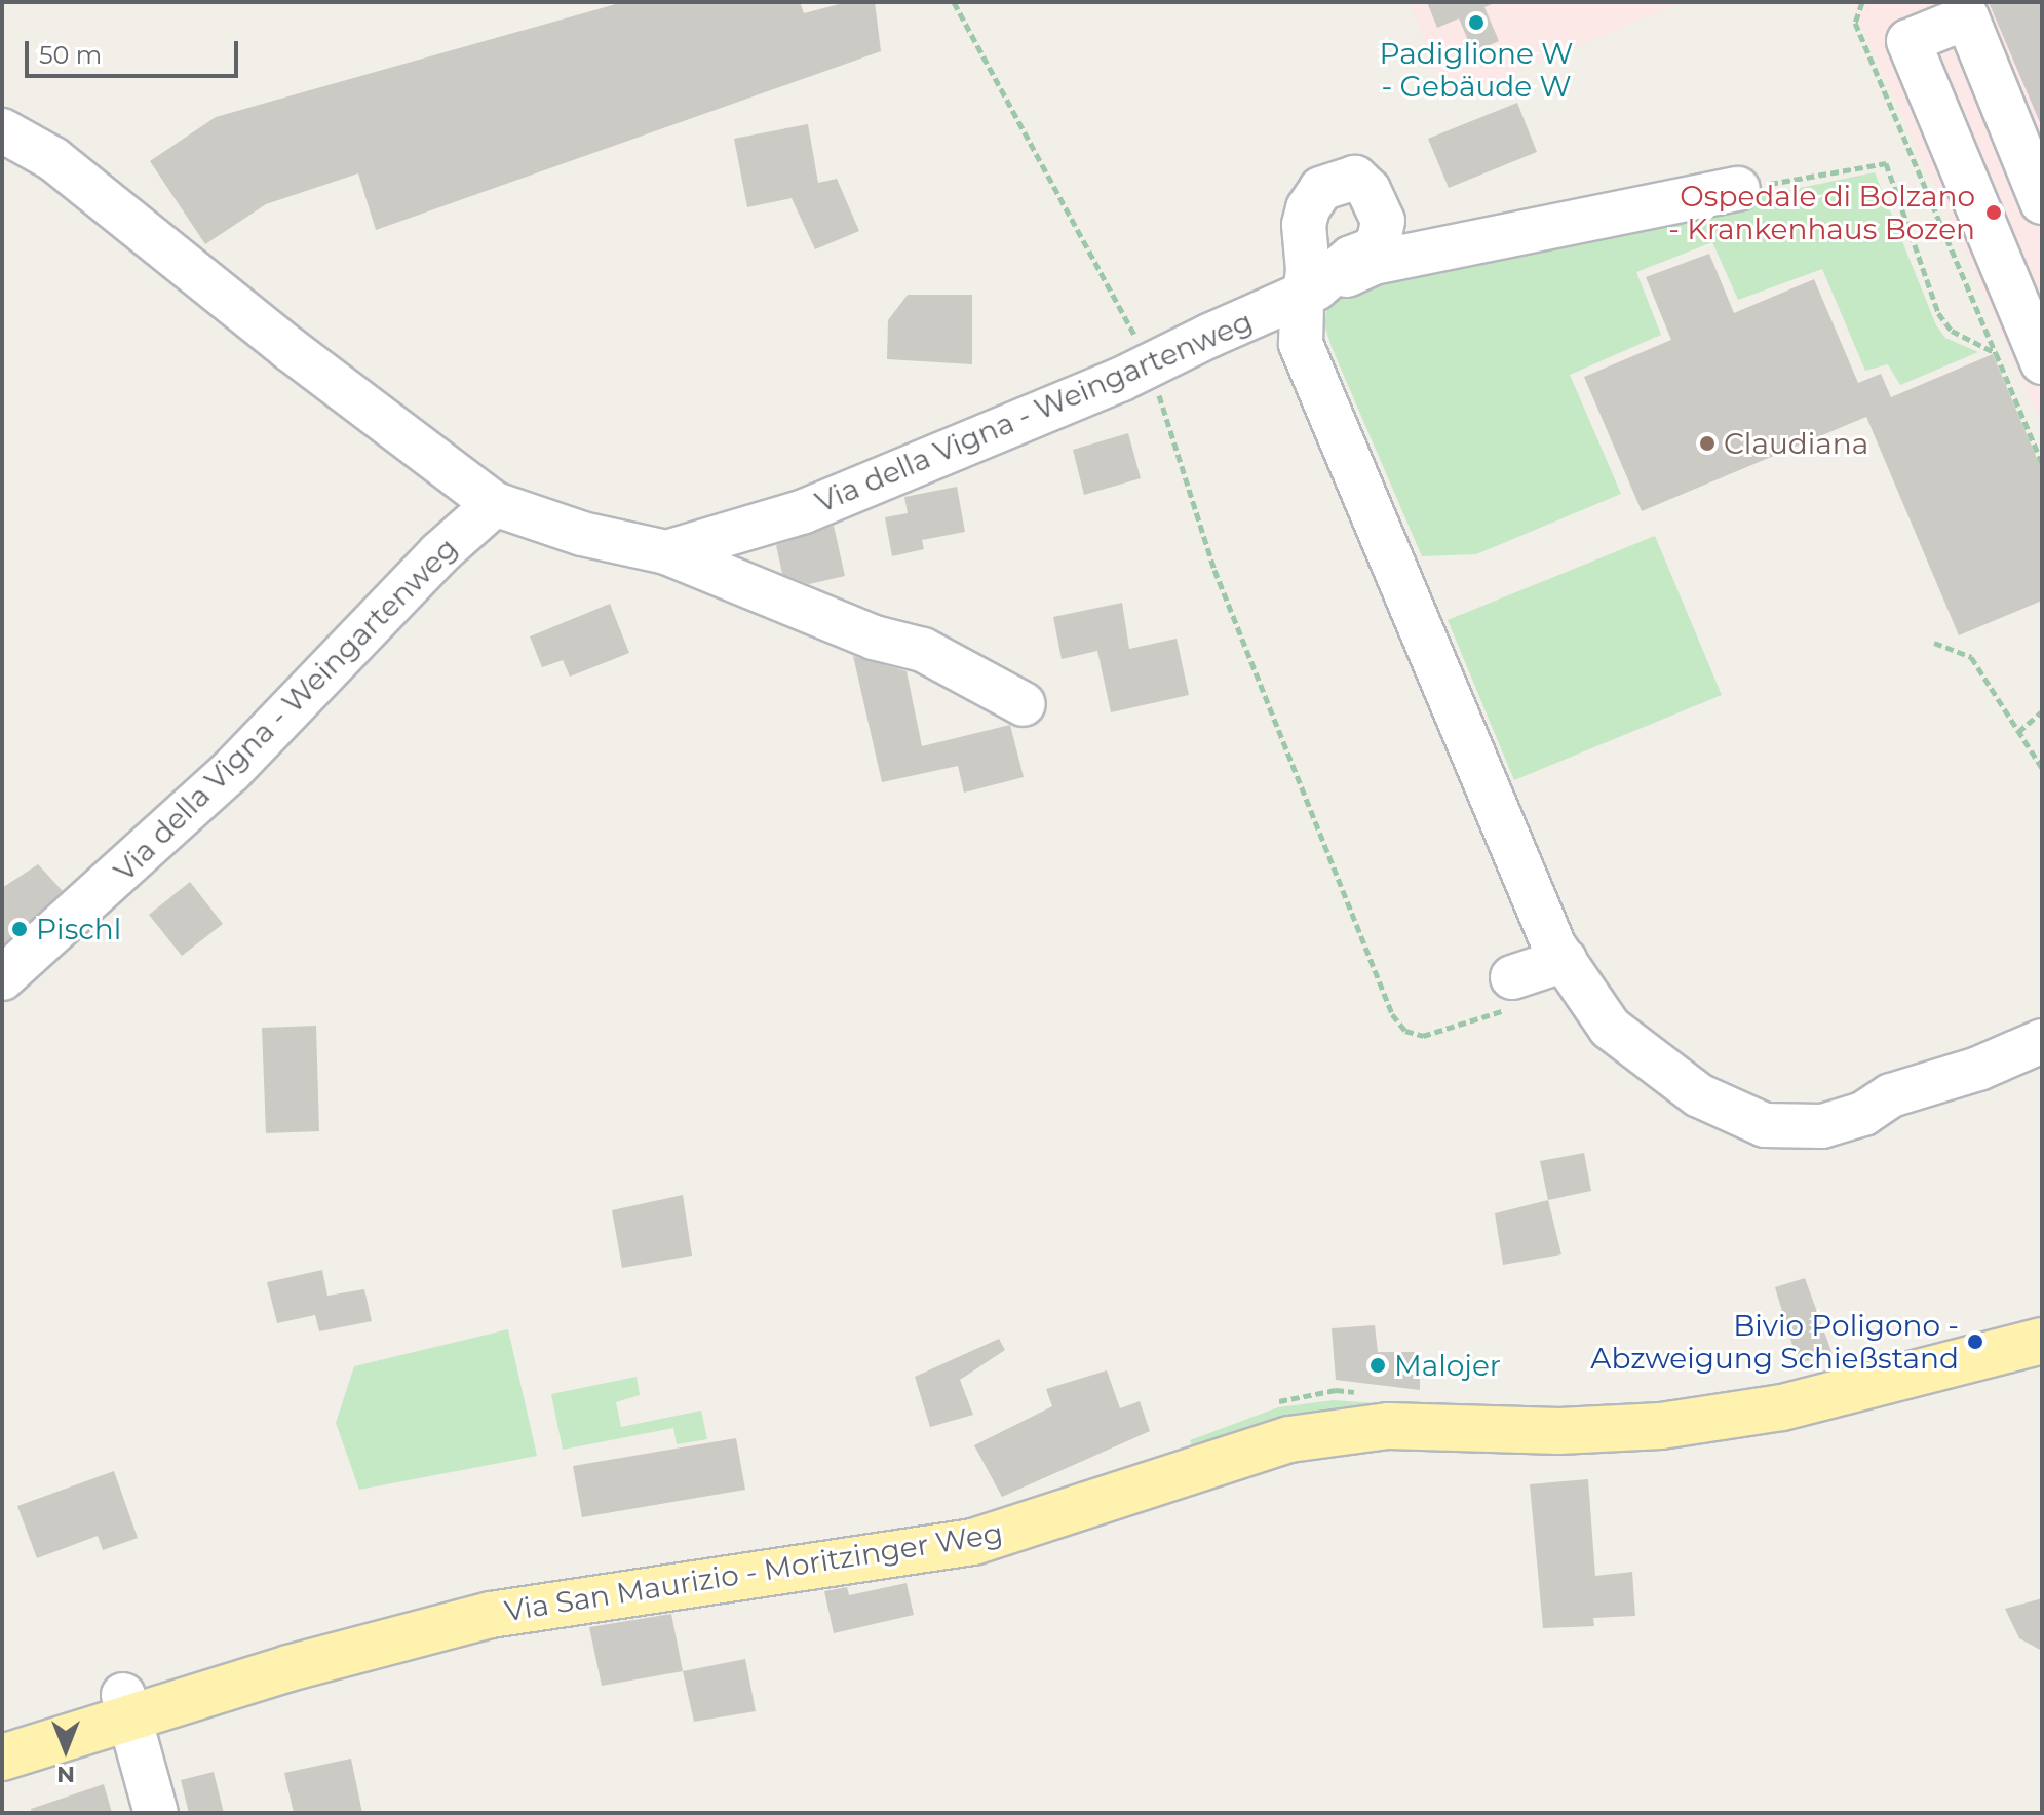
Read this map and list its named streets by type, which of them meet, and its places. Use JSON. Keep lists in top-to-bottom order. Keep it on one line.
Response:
{"streets":{"main road":["Via San Maurizio - Moritzinger Weg"],"street":["Via della Vigna - Weingartenweg"]},"places":["Padiglione W - Gebäude W","Ospedale di Bolzano - Krankenhaus Bozen","Claudiana","Pischl","Bivio Poligono - Abzweigung Schießstand","Malojer"],"scale_bar":"50 m","north":"bottom"}
